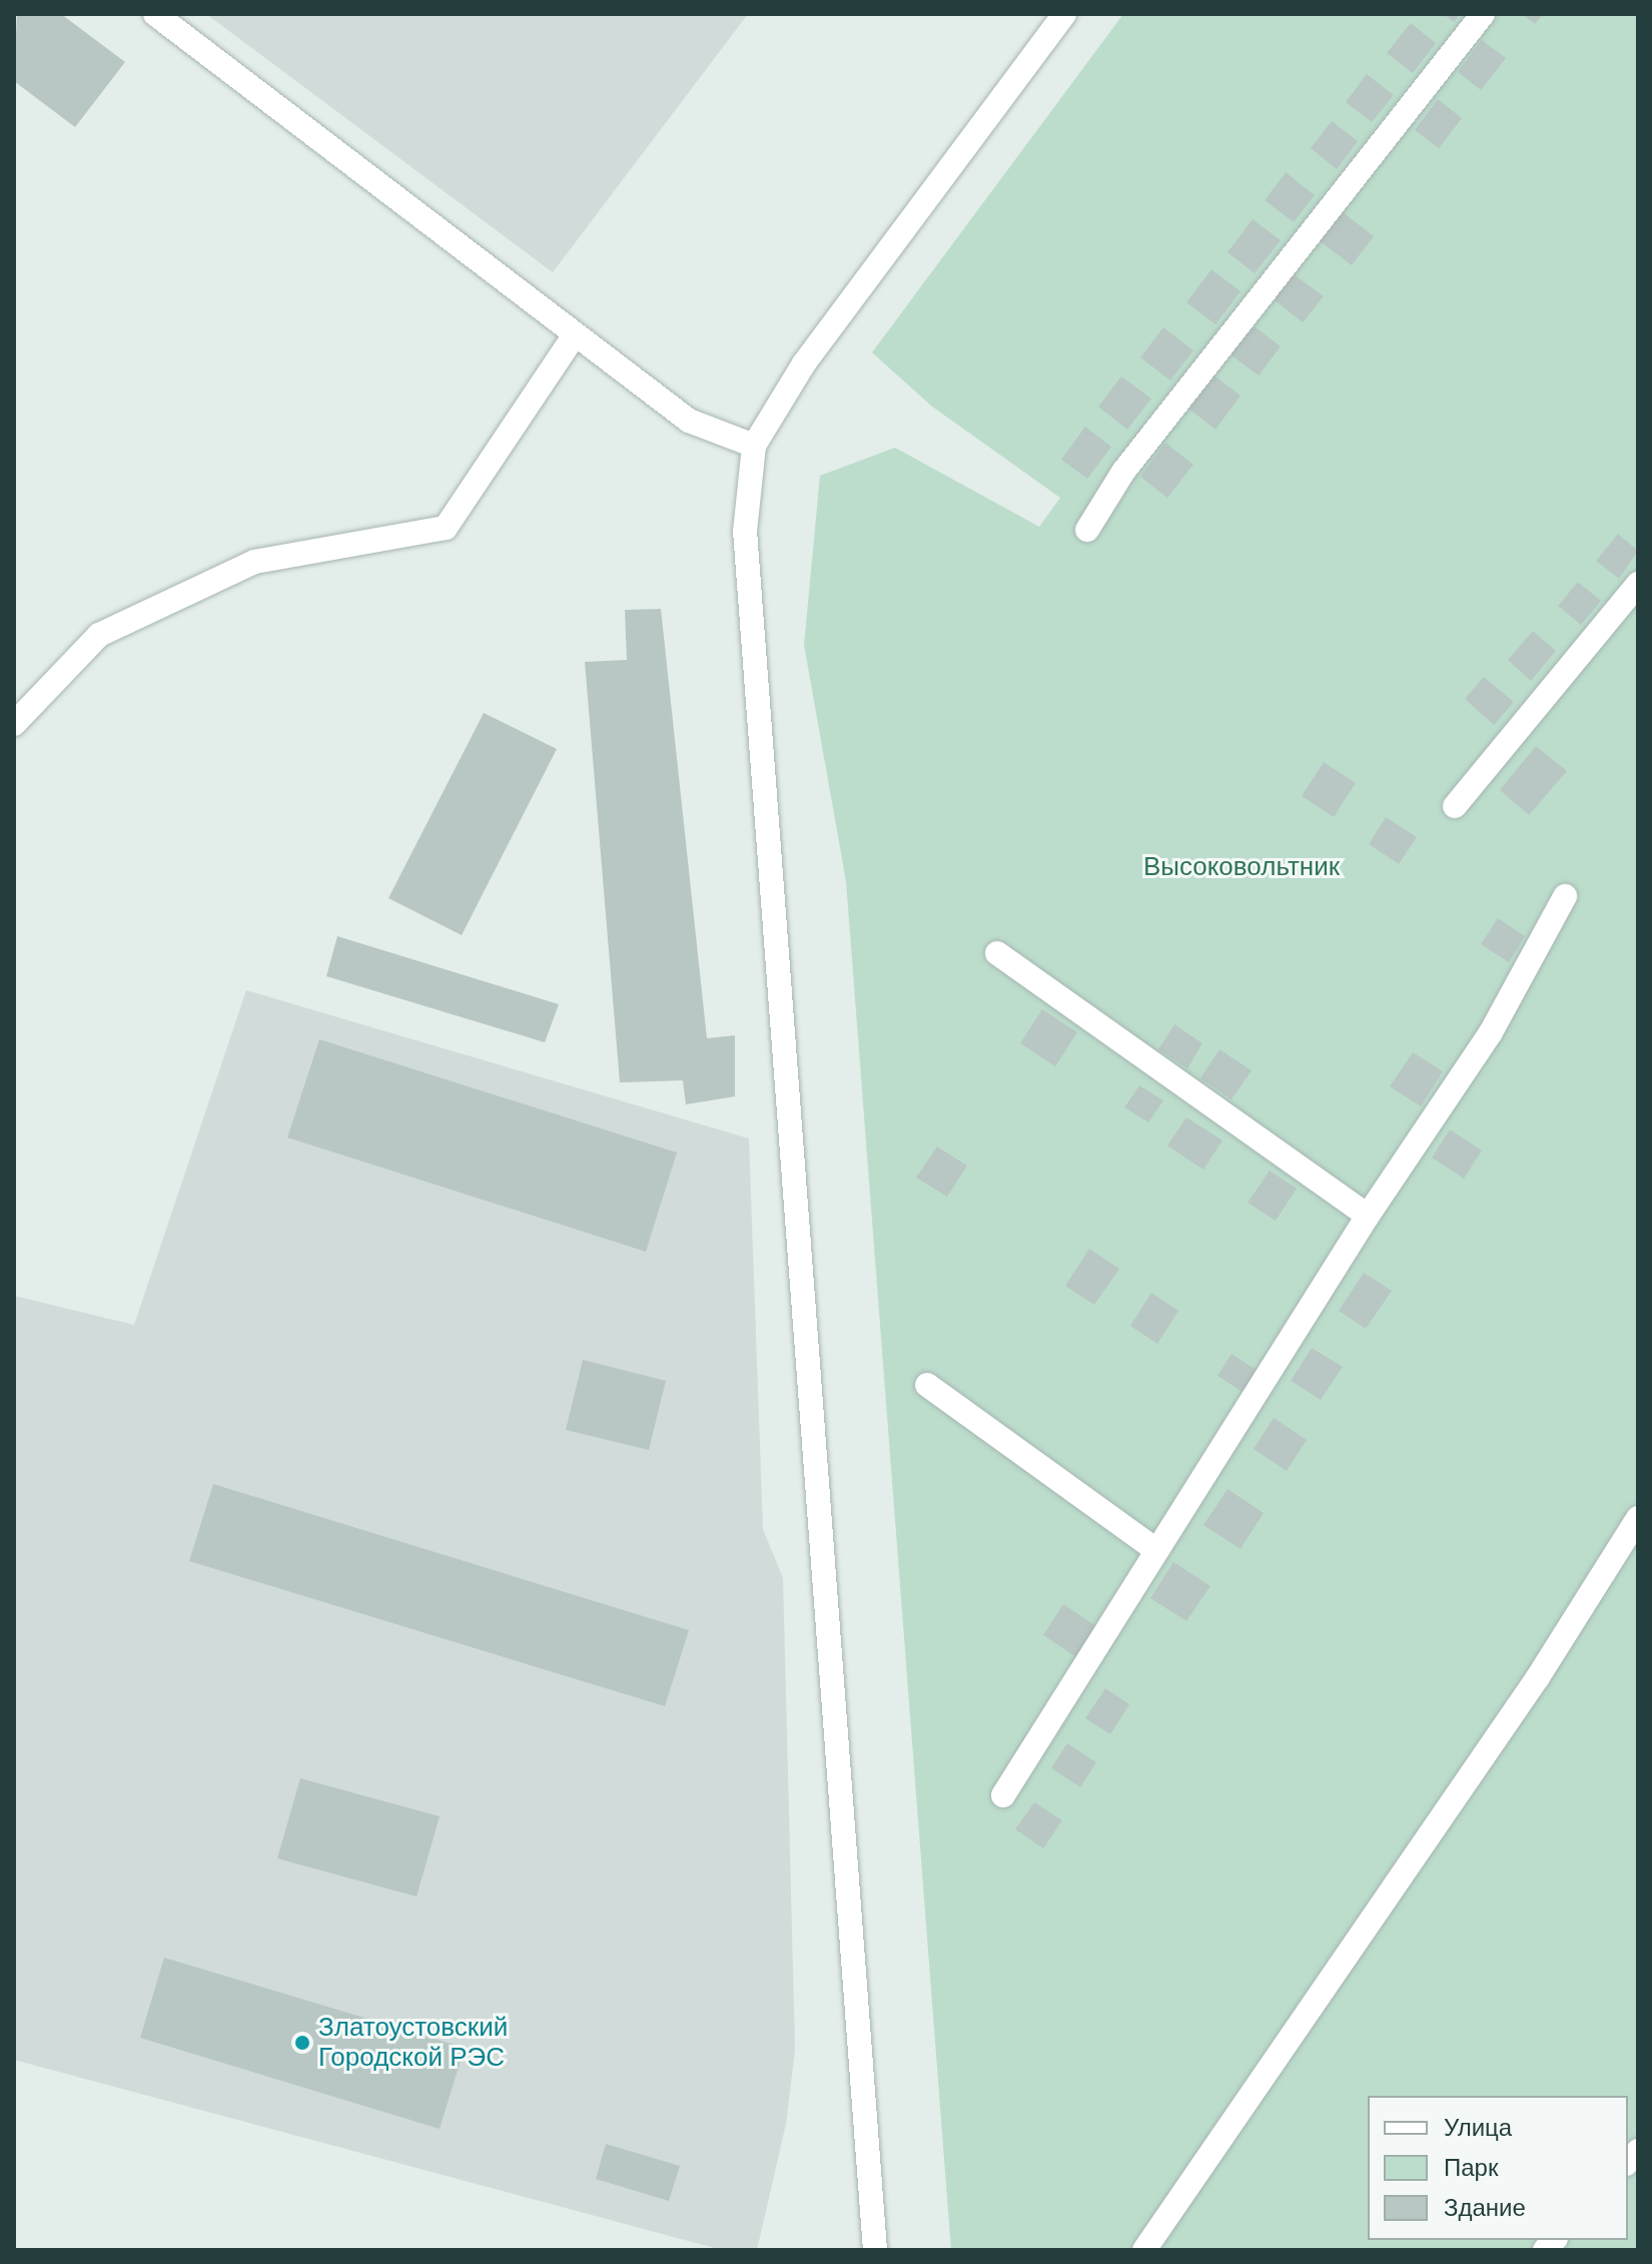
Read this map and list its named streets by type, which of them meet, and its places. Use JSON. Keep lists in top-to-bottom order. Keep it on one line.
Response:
{"parks":["Высоковольтник"],"places":["Златоустовский Городской РЭС"],"legend":["Улица","Парк","Здание"]}
